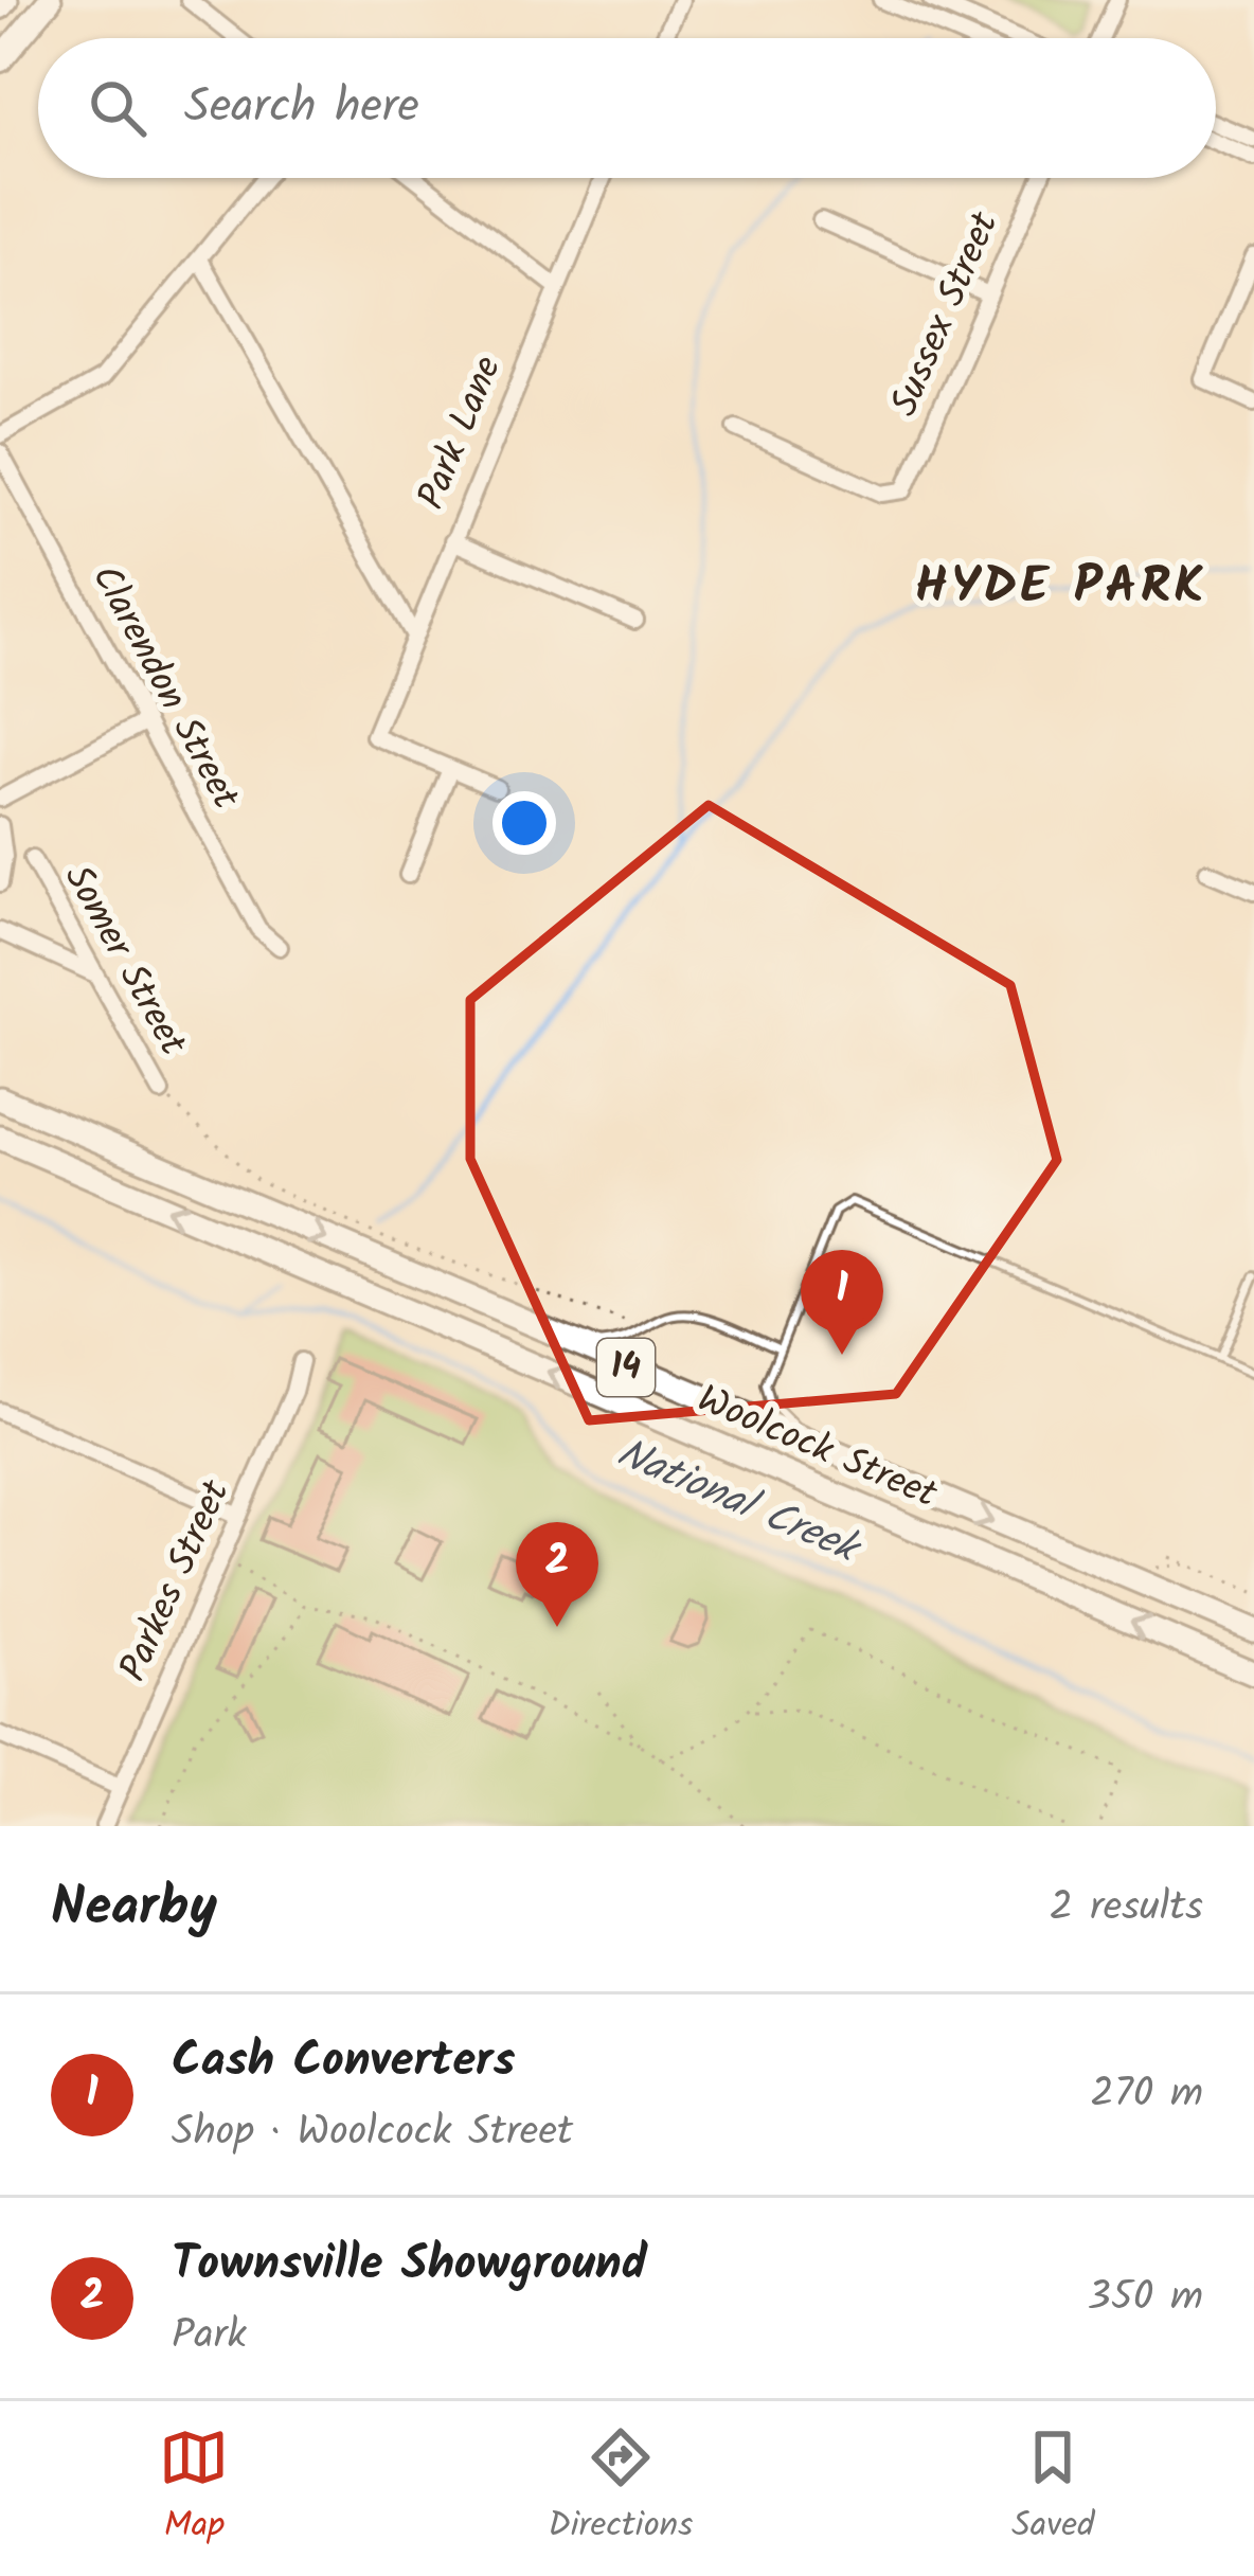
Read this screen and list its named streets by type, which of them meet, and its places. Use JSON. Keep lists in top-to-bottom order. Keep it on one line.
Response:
{"streets":{"main road":["14","Woolcock Street"],"street":["Sussex Street","Park Lane","Clarendon Street","Somer Street","Parkes Street"]},"districts":["HYDE PARK"],"water":["National Creek"],"page":{"search":"Search here","pins":["1","2"],"heading":["Nearby","2 results"],"list":[{"mark":"1","name":"Cash Converters","note":"Shop · Woolcock Street","value":"270 m"},{"mark":"2","name":"Townsville Showground","note":"Park","value":"350 m"}],"nav":["Map","Directions","Saved"]}}
